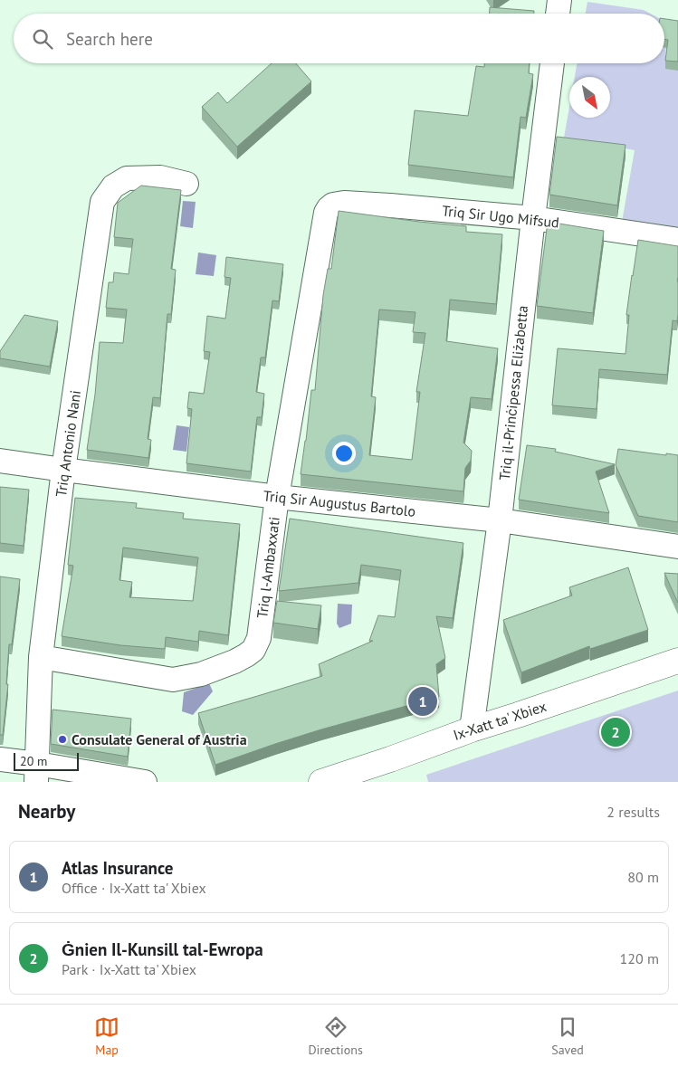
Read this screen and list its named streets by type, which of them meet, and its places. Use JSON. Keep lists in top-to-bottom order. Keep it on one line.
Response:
{"streets":{"main road":["Ix-Xatt ta' Xbiex"],"street":["Triq Sir Ugo Mifsud","Triq il-Prinċipessa Eliżabetta","Triq Antonio Nani","Triq Sir Augustus Bartolo","Triq l-Ambaxxati"]},"crossings":[["Triq Sir Ugo Mifsud","Triq il-Prinċipessa Eliżabetta"],["Triq Sir Ugo Mifsud","Triq l-Ambaxxati"],["Triq il-Prinċipessa Eliżabetta","Triq Sir Augustus Bartolo"],["Triq il-Prinċipessa Eliżabetta","Ix-Xatt ta' Xbiex"],["Triq Antonio Nani","Triq Sir Augustus Bartolo"],["Triq Antonio Nani","Triq l-Ambaxxati"],["Triq Sir Augustus Bartolo","Triq l-Ambaxxati"]],"places":["Consulate General of Austria"],"scale_bar":"20 m","north":"bottom right","page":{"search":"Search here","pins":["1","2"],"scale":"20 m","heading":["Nearby","2 results"],"list":[{"mark":"1","name":"Atlas Insurance","note":"Office · Ix-Xatt ta' Xbiex","value":"80 m"},{"mark":"2","name":"Ġnien Il-Kunsill tal-Ewropa","note":"Park · Ix-Xatt ta' Xbiex","value":"120 m"}],"nav":["Map","Directions","Saved"]}}
